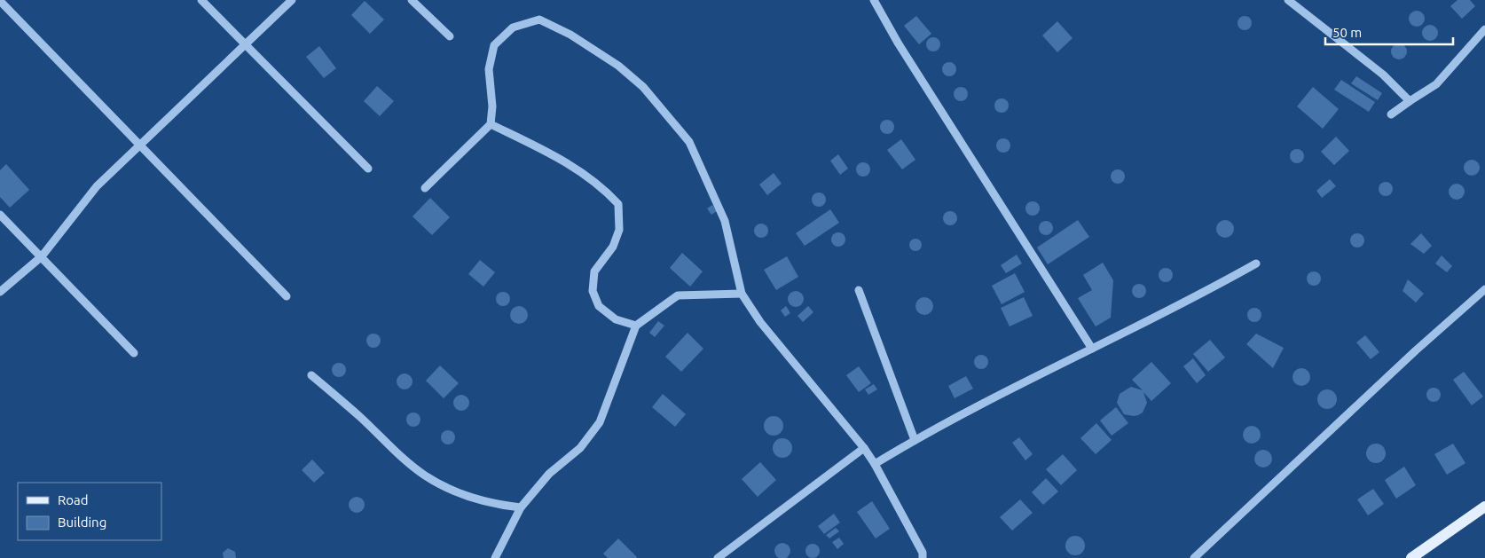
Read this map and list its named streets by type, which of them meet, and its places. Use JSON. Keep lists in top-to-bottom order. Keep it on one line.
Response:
{"legend":["Road","Building"],"scale_bar":"50 m"}
